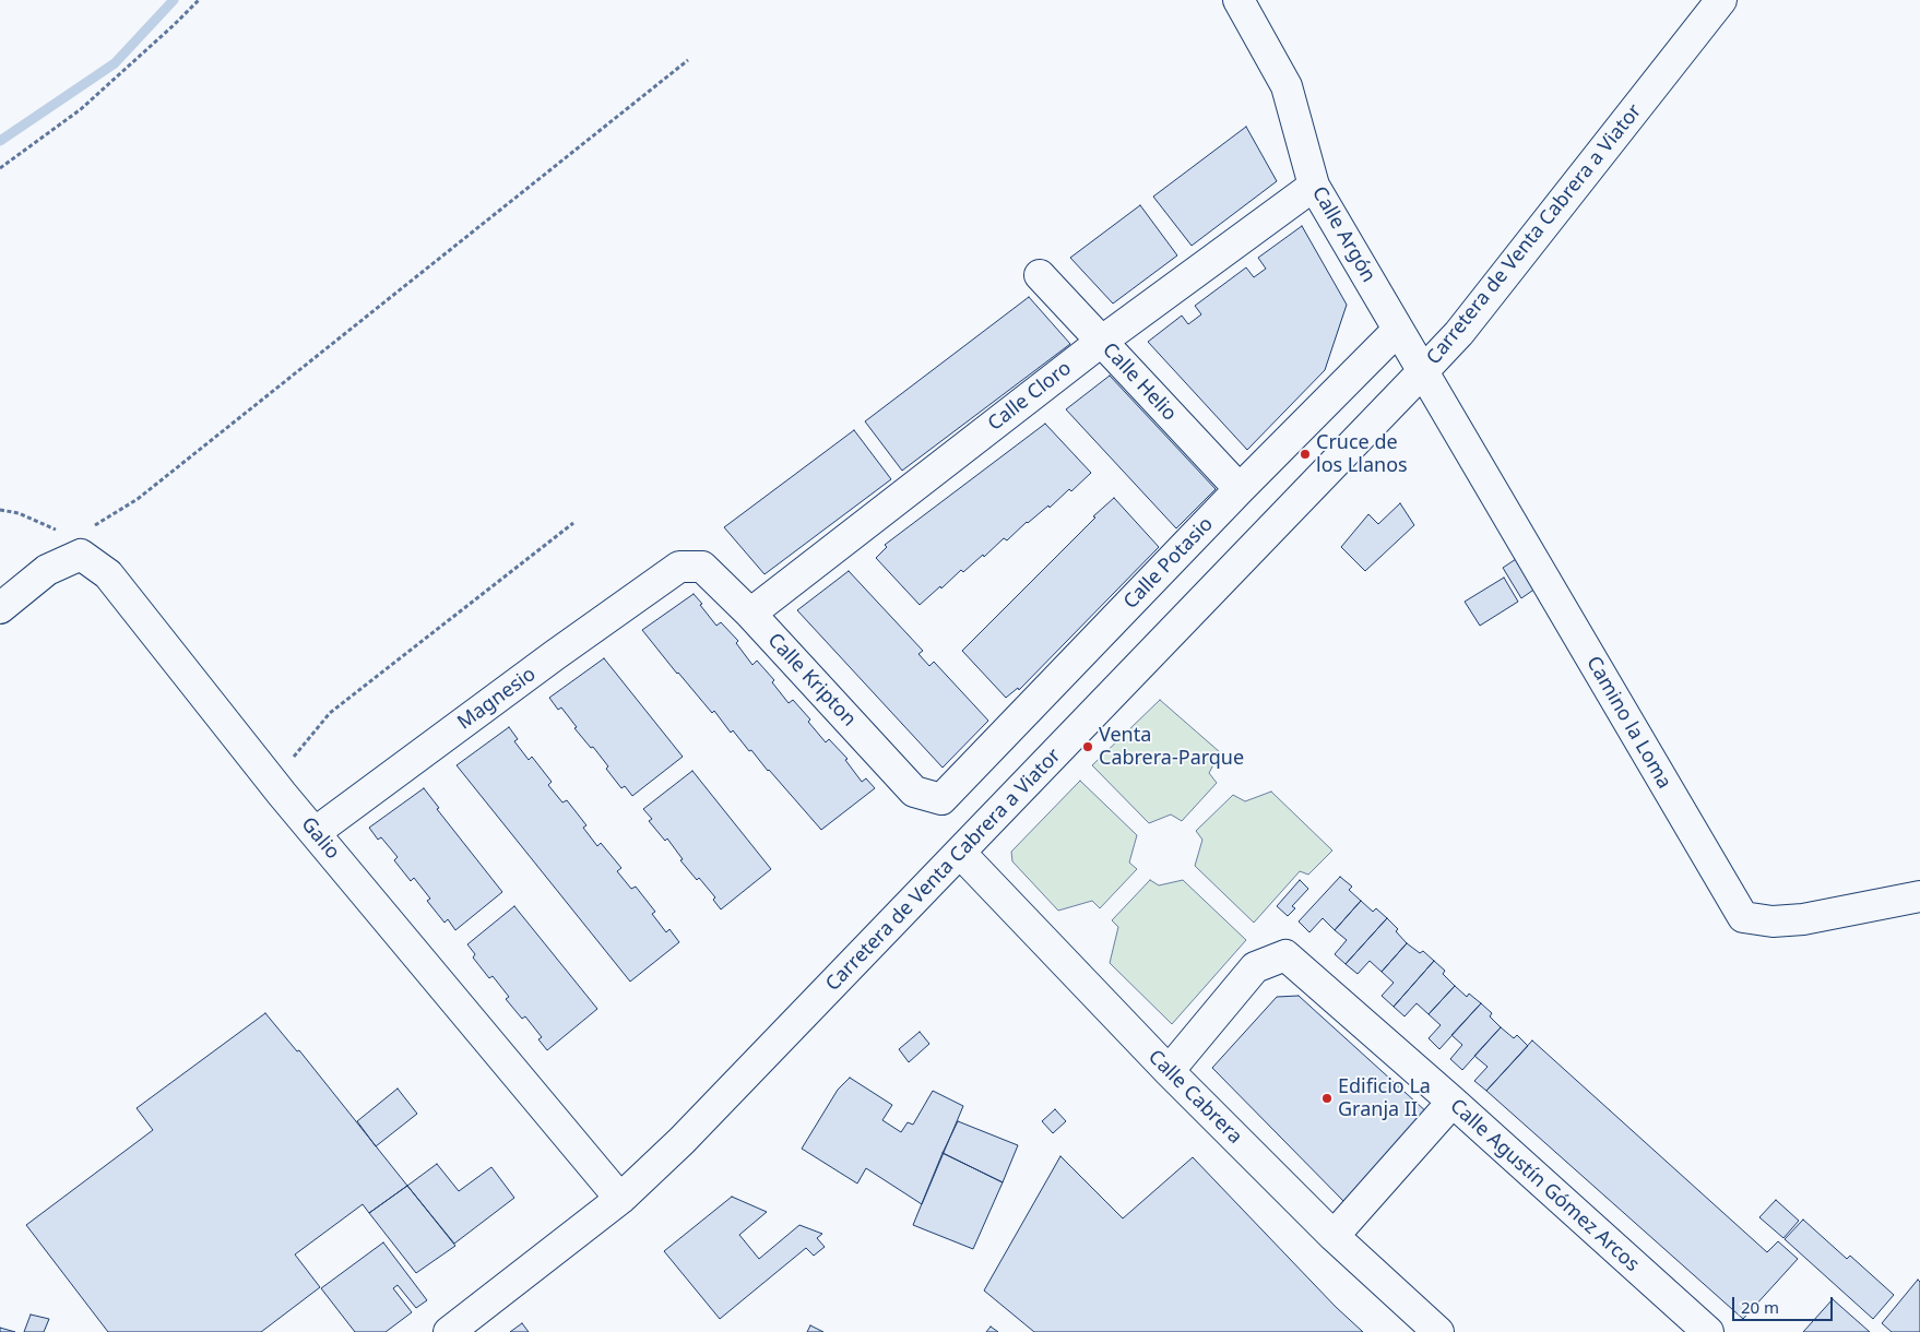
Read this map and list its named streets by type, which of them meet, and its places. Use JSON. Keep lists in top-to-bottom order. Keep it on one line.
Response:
{"streets":{"street":["Calle Argón","Carretera de Venta Cabrera a Viator","Calle Helio","Calle Cloro","Calle Potasio","Calle Kripton","Magnesio","Camino la Loma","Galio","Calle Cabrera","Calle Agustín Gómez Arcos"]},"crossings":[["Calle Argón","Carretera de Venta Cabrera a Viator"],["Calle Argón","Calle Cloro"],["Calle Argón","Calle Potasio"],["Calle Argón","Camino la Loma"],["Carretera de Venta Cabrera a Viator","Camino la Loma"],["Carretera de Venta Cabrera a Viator","Galio"],["Carretera de Venta Cabrera a Viator","Calle Cabrera"],["Calle Helio","Calle Cloro"],["Calle Helio","Calle Potasio"],["Calle Cloro","Calle Kripton"],["Calle Potasio","Calle Kripton"],["Calle Kripton","Magnesio"],["Magnesio","Galio"],["Calle Cabrera","Calle Agustín Gómez Arcos"]],"places":["Cruce de los Llanos","Venta Cabrera-Parque","Edificio La Granja II"],"scale_bar":"20 m"}
